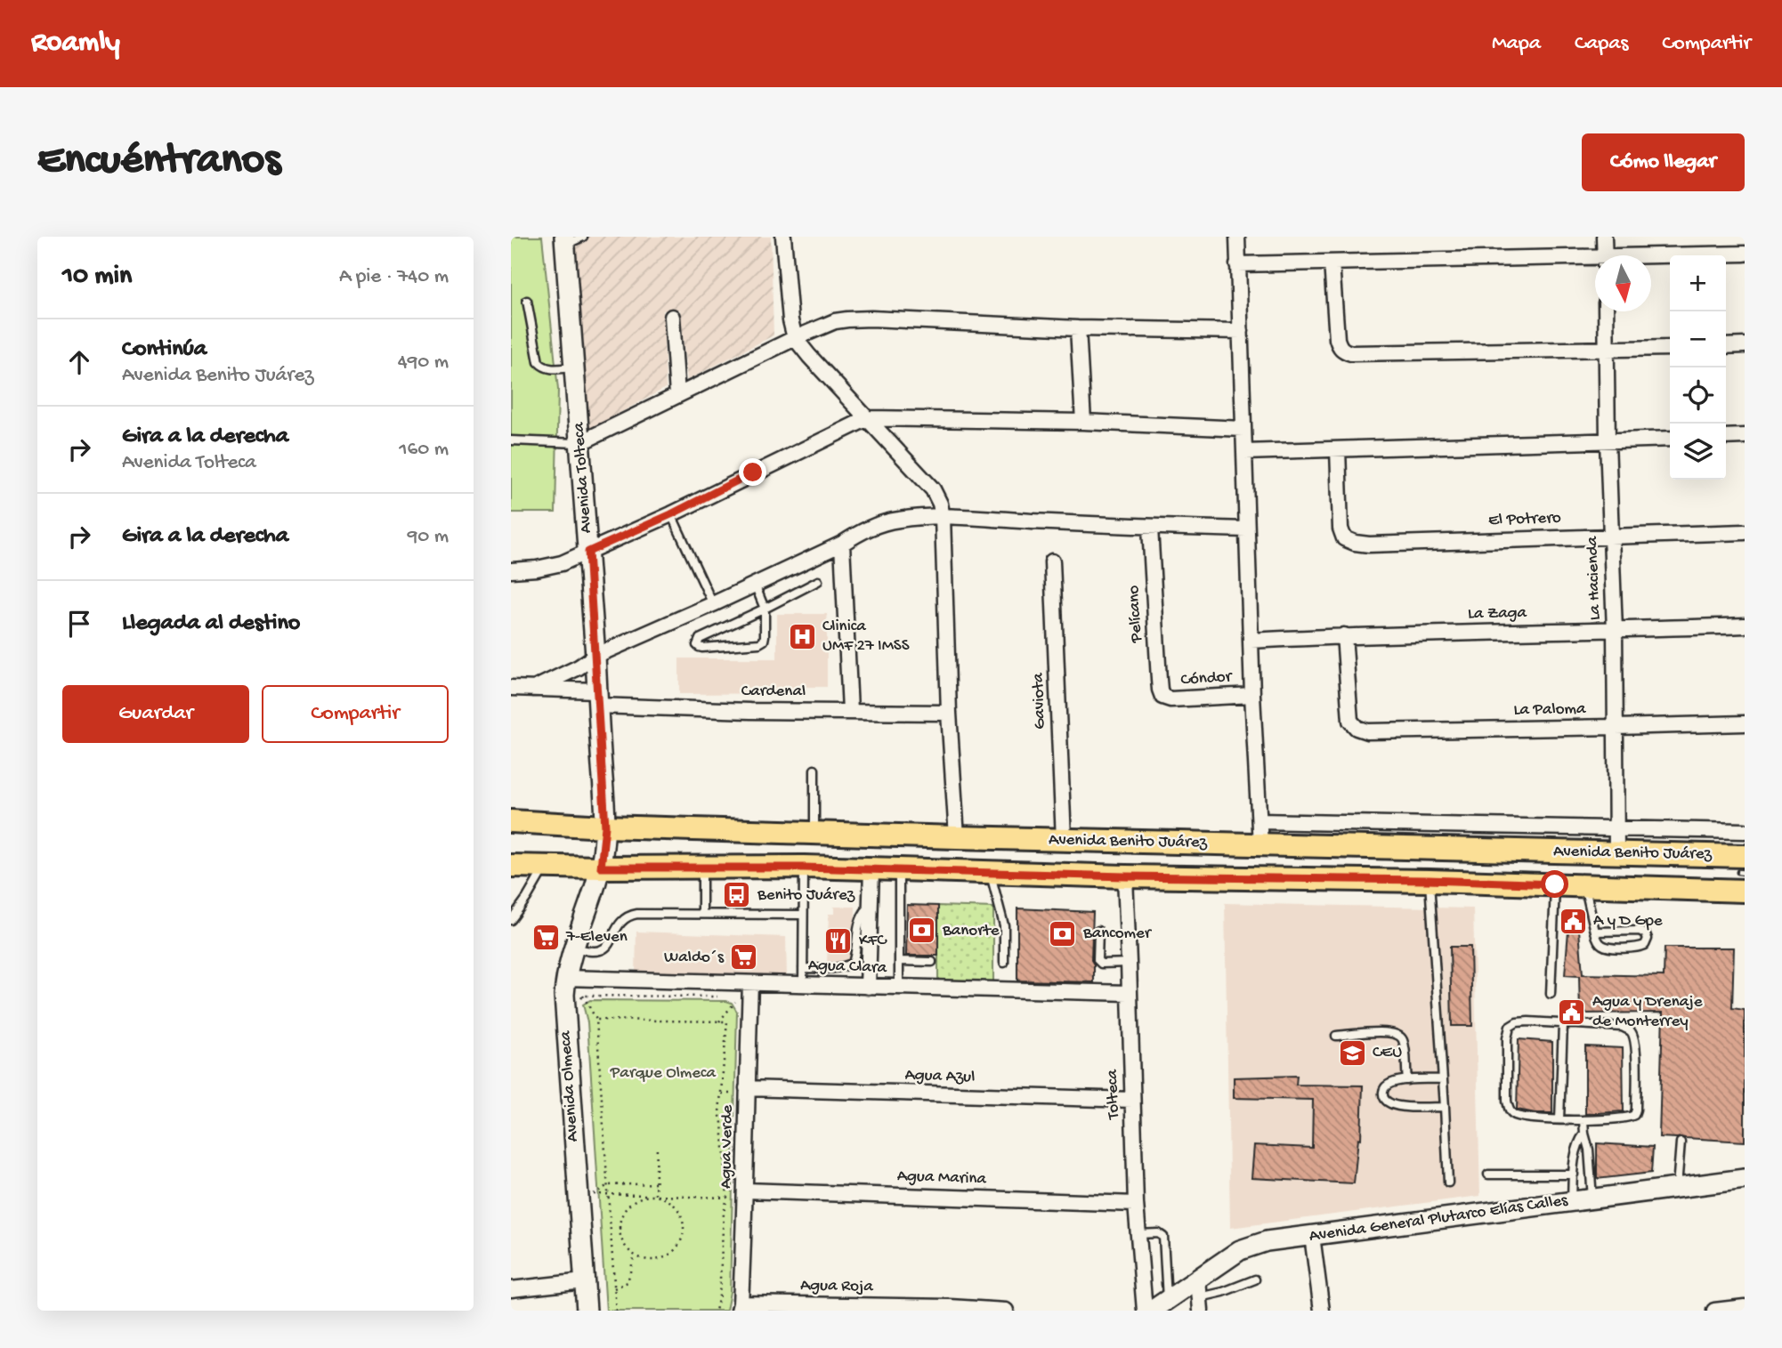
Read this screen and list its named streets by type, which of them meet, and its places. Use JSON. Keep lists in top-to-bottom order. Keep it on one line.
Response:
{"streets":{"main road":["Avenida Benito Juárez"],"street":["Avenida Tolteca","El Potrero","La Hacienda","Pelícano","La Zaga","Cóndor","Cardenal","Gaviota","La Paloma","Agua Clara","Agua Azul","Avenida Olmeca","Tolteca","Agua Verde","Agua Marina","Avenida General Plutarco Elías Calles","Agua Roja"]},"crossings":[["Avenida Tolteca","Cardenal"],["Avenida Tolteca","Avenida Benito Juárez"],["Avenida Tolteca","Avenida Olmeca"],["El Potrero","La Hacienda"],["La Hacienda","La Zaga"],["La Hacienda","La Paloma"],["La Hacienda","Avenida Benito Juárez"],["Pelícano","Cóndor"],["La Zaga","La Paloma"],["Gaviota","Avenida Benito Juárez"],["Avenida Benito Juárez","Avenida Olmeca"],["Avenida Benito Juárez","Tolteca"],["Agua Clara","Avenida Olmeca"],["Agua Clara","Tolteca"],["Agua Clara","Agua Verde"],["Agua Azul","Tolteca"],["Agua Azul","Agua Verde"],["Tolteca","Agua Marina"],["Agua Verde","Agua Marina"],["Agua Verde","Agua Roja"]],"parks":["Parque Olmeca"],"places":{"hospital":["Clinica UMF 27 IMSS"],"bus stop":["Benito Juárez"],"public building":["A y D Gpe","Agua y Drenaje de Monterrey"],"bank":["Banorte","Bancomer"],"supermarket":["7-Eleven","Waldo´s"],"restaurant":["KFC"],"school or university":["CEU"]},"north":"bottom","page":{"header":"Roamly","nav":["Mapa","Capas","Compartir"],"buttons":["Cómo llegar",["Guardar","Compartir"]],"title":"Encuéntranos","heading":["10 min","A pie · 740 m"],"map_buttons":["+","−"],"list":[["Continúa","Avenida Benito Juárez","490 m"],["Gira a la derecha","Avenida Tolteca","160 m"],["Gira a la derecha","90 m"],"Llegada al destino"]}}
